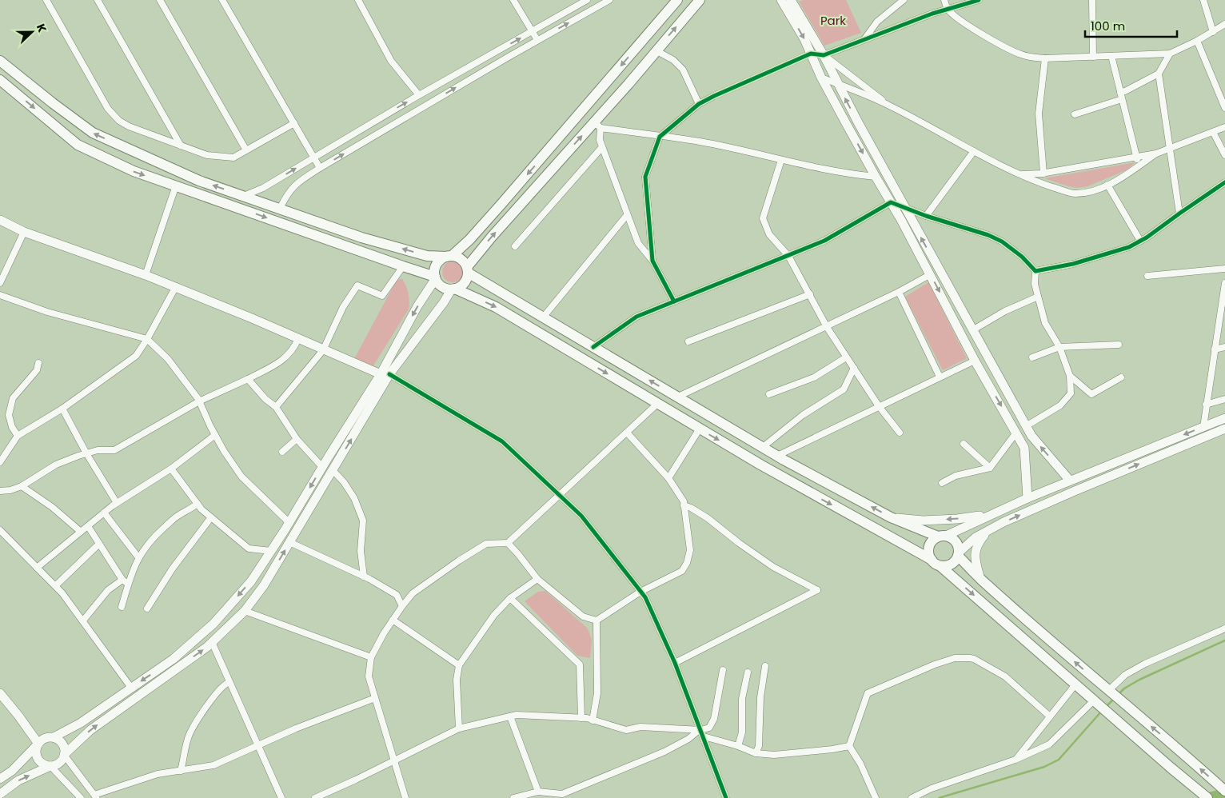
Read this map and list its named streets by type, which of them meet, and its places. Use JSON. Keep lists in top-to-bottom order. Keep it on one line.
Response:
{"parks":["Park"],"scale_bar":"100 m","north":"right"}
